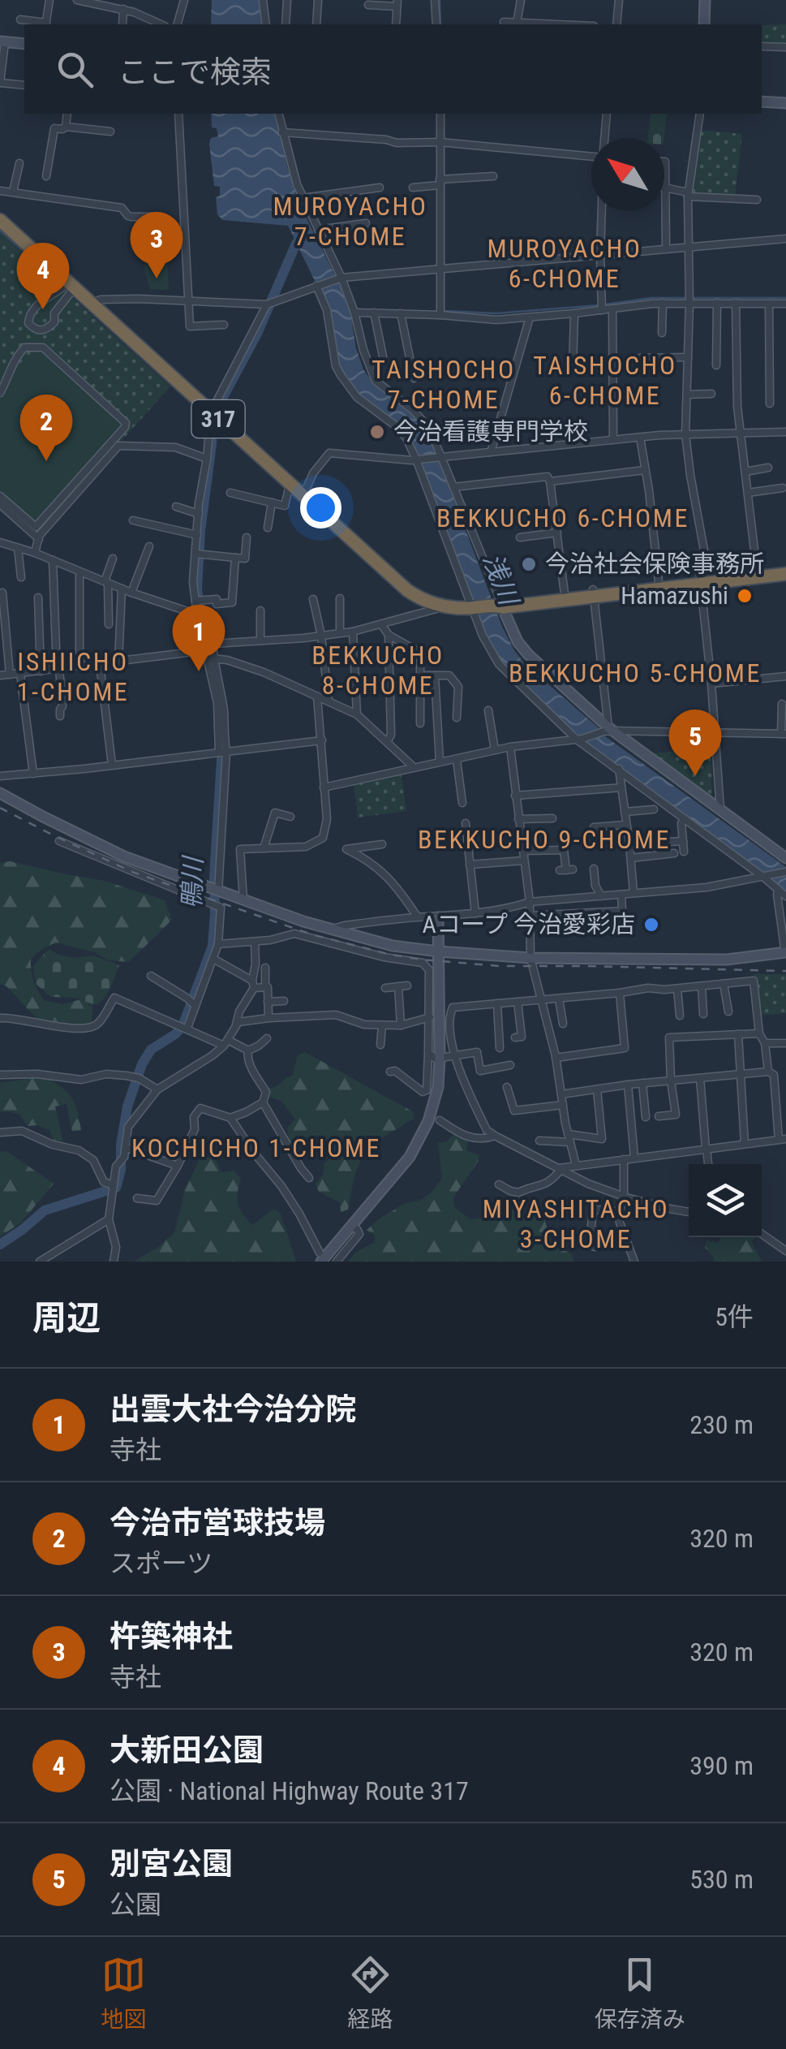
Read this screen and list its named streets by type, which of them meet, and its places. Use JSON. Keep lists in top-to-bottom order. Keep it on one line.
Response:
{"streets":{"highway":["317"]},"districts":["MUROYACHO 7-CHOME","MUROYACHO 6-CHOME","TAISHOCHO 6-CHOME","TAISHOCHO 7-CHOME","BEKKUCHO 6-CHOME","BEKKUCHO 8-CHOME","ISHIICHO 1-CHOME","BEKKUCHO 5-CHOME","BEKKUCHO 9-CHOME","KOCHICHO 1-CHOME","MIYASHITACHO 3-CHOME"],"water":["浅川","鴨川"],"places":["今治看護専門学校","今治社会保険事務所","Hamazushi","Aコープ 今治愛彩店"],"north":"top left","page":{"search":"ここで検索","pins":["3","4","2","1","5"],"heading":["周辺","5件"],"list":[{"mark":"1","name":"出雲大社今治分院","note":"寺社","value":"230 m"},{"mark":"2","name":"今治市営球技場","note":"スポーツ","value":"320 m"},{"mark":"3","name":"杵築神社","note":"寺社","value":"320 m"},{"mark":"4","name":"大新田公園","note":"公園 · National Highway Route 317","value":"390 m"},{"mark":"5","name":"別宮公園","note":"公園","value":"530 m"}],"nav":["地図","経路","保存済み"]}}
